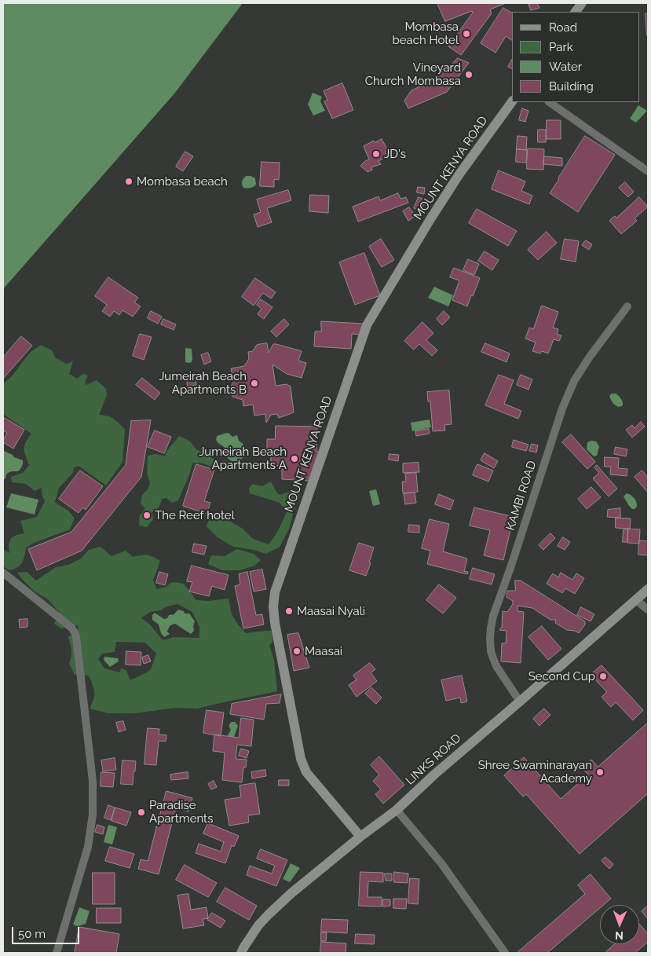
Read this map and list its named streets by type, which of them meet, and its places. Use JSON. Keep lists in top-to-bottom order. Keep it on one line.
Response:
{"streets":{"main road":["MOUNT KENYA ROAD","LINKS ROAD"],"street":["KAMBI ROAD"]},"crossings":[["MOUNT KENYA ROAD","LINKS ROAD"],["KAMBI ROAD","LINKS ROAD"]],"places":["Mombasa beach Hotel","Vineyard Church Mombasa","JD's","Mombasa beach","Jumeirah Beach Apartments B","Jumeirah Beach Apartments A","The Reef hotel","Maasai Nyali","Maasai","Second Cup","Shree Swaminarayan Academy","Paradise Apartments"],"legend":["Road","Park","Water","Building"],"scale_bar":"50 m","north":"bottom"}
